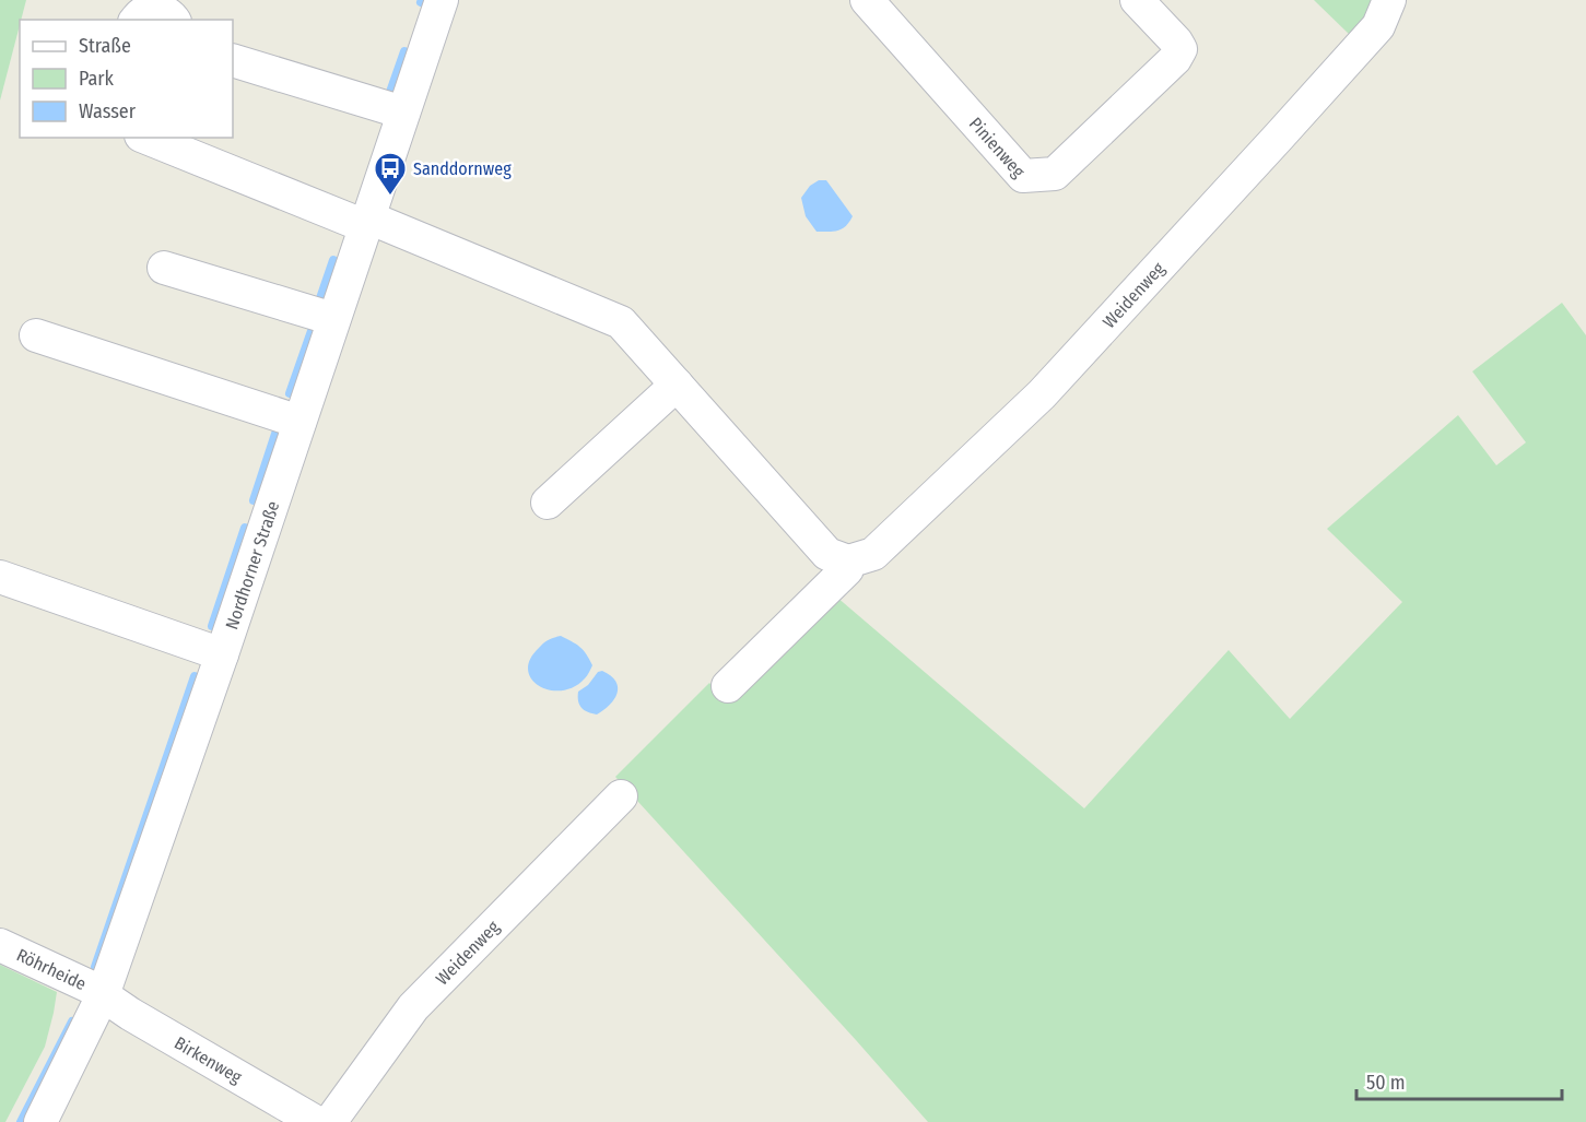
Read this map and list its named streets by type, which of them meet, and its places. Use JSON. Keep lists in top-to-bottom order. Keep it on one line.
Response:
{"streets":{"street":["Pinienweg","Weidenweg","Nordhorner Straße","Röhrheide","Birkenweg"]},"crossings":[["Nordhorner Straße","Röhrheide"],["Nordhorner Straße","Birkenweg"],["Röhrheide","Birkenweg"]],"places":{"bus stop":["Sanddornweg"]},"legend":["Straße","Park","Wasser"],"scale_bar":"50 m"}
